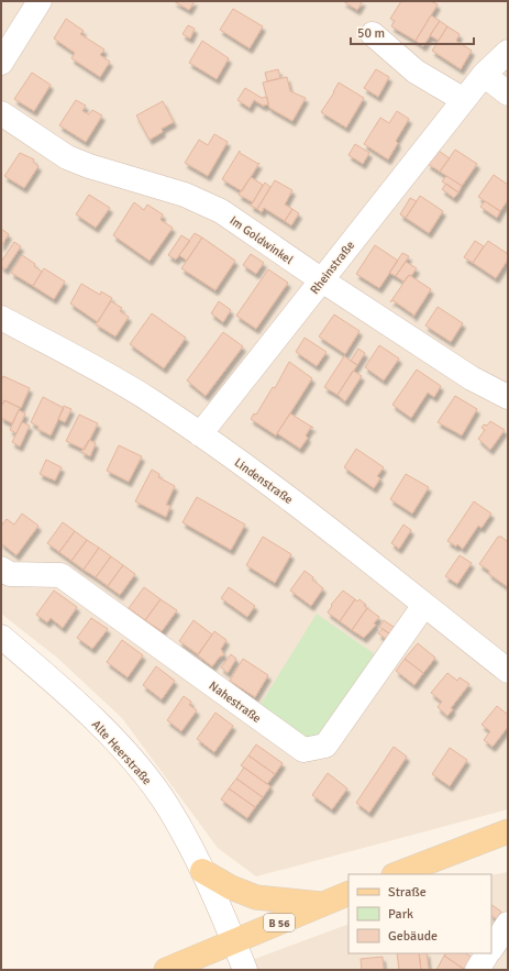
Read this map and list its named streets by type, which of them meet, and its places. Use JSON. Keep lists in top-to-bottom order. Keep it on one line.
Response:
{"streets":{"main road":["B 56"],"street":["Im Goldwinkel","Rheinstraße","Lindenstraße","Nahestraße","Alte Heerstraße"]},"crossings":[["Im Goldwinkel","Rheinstraße"],["Rheinstraße","Lindenstraße"],["Lindenstraße","Nahestraße"],["Alte Heerstraße","B 56"]],"legend":["Straße","Park","Gebäude"],"scale_bar":"50 m"}
